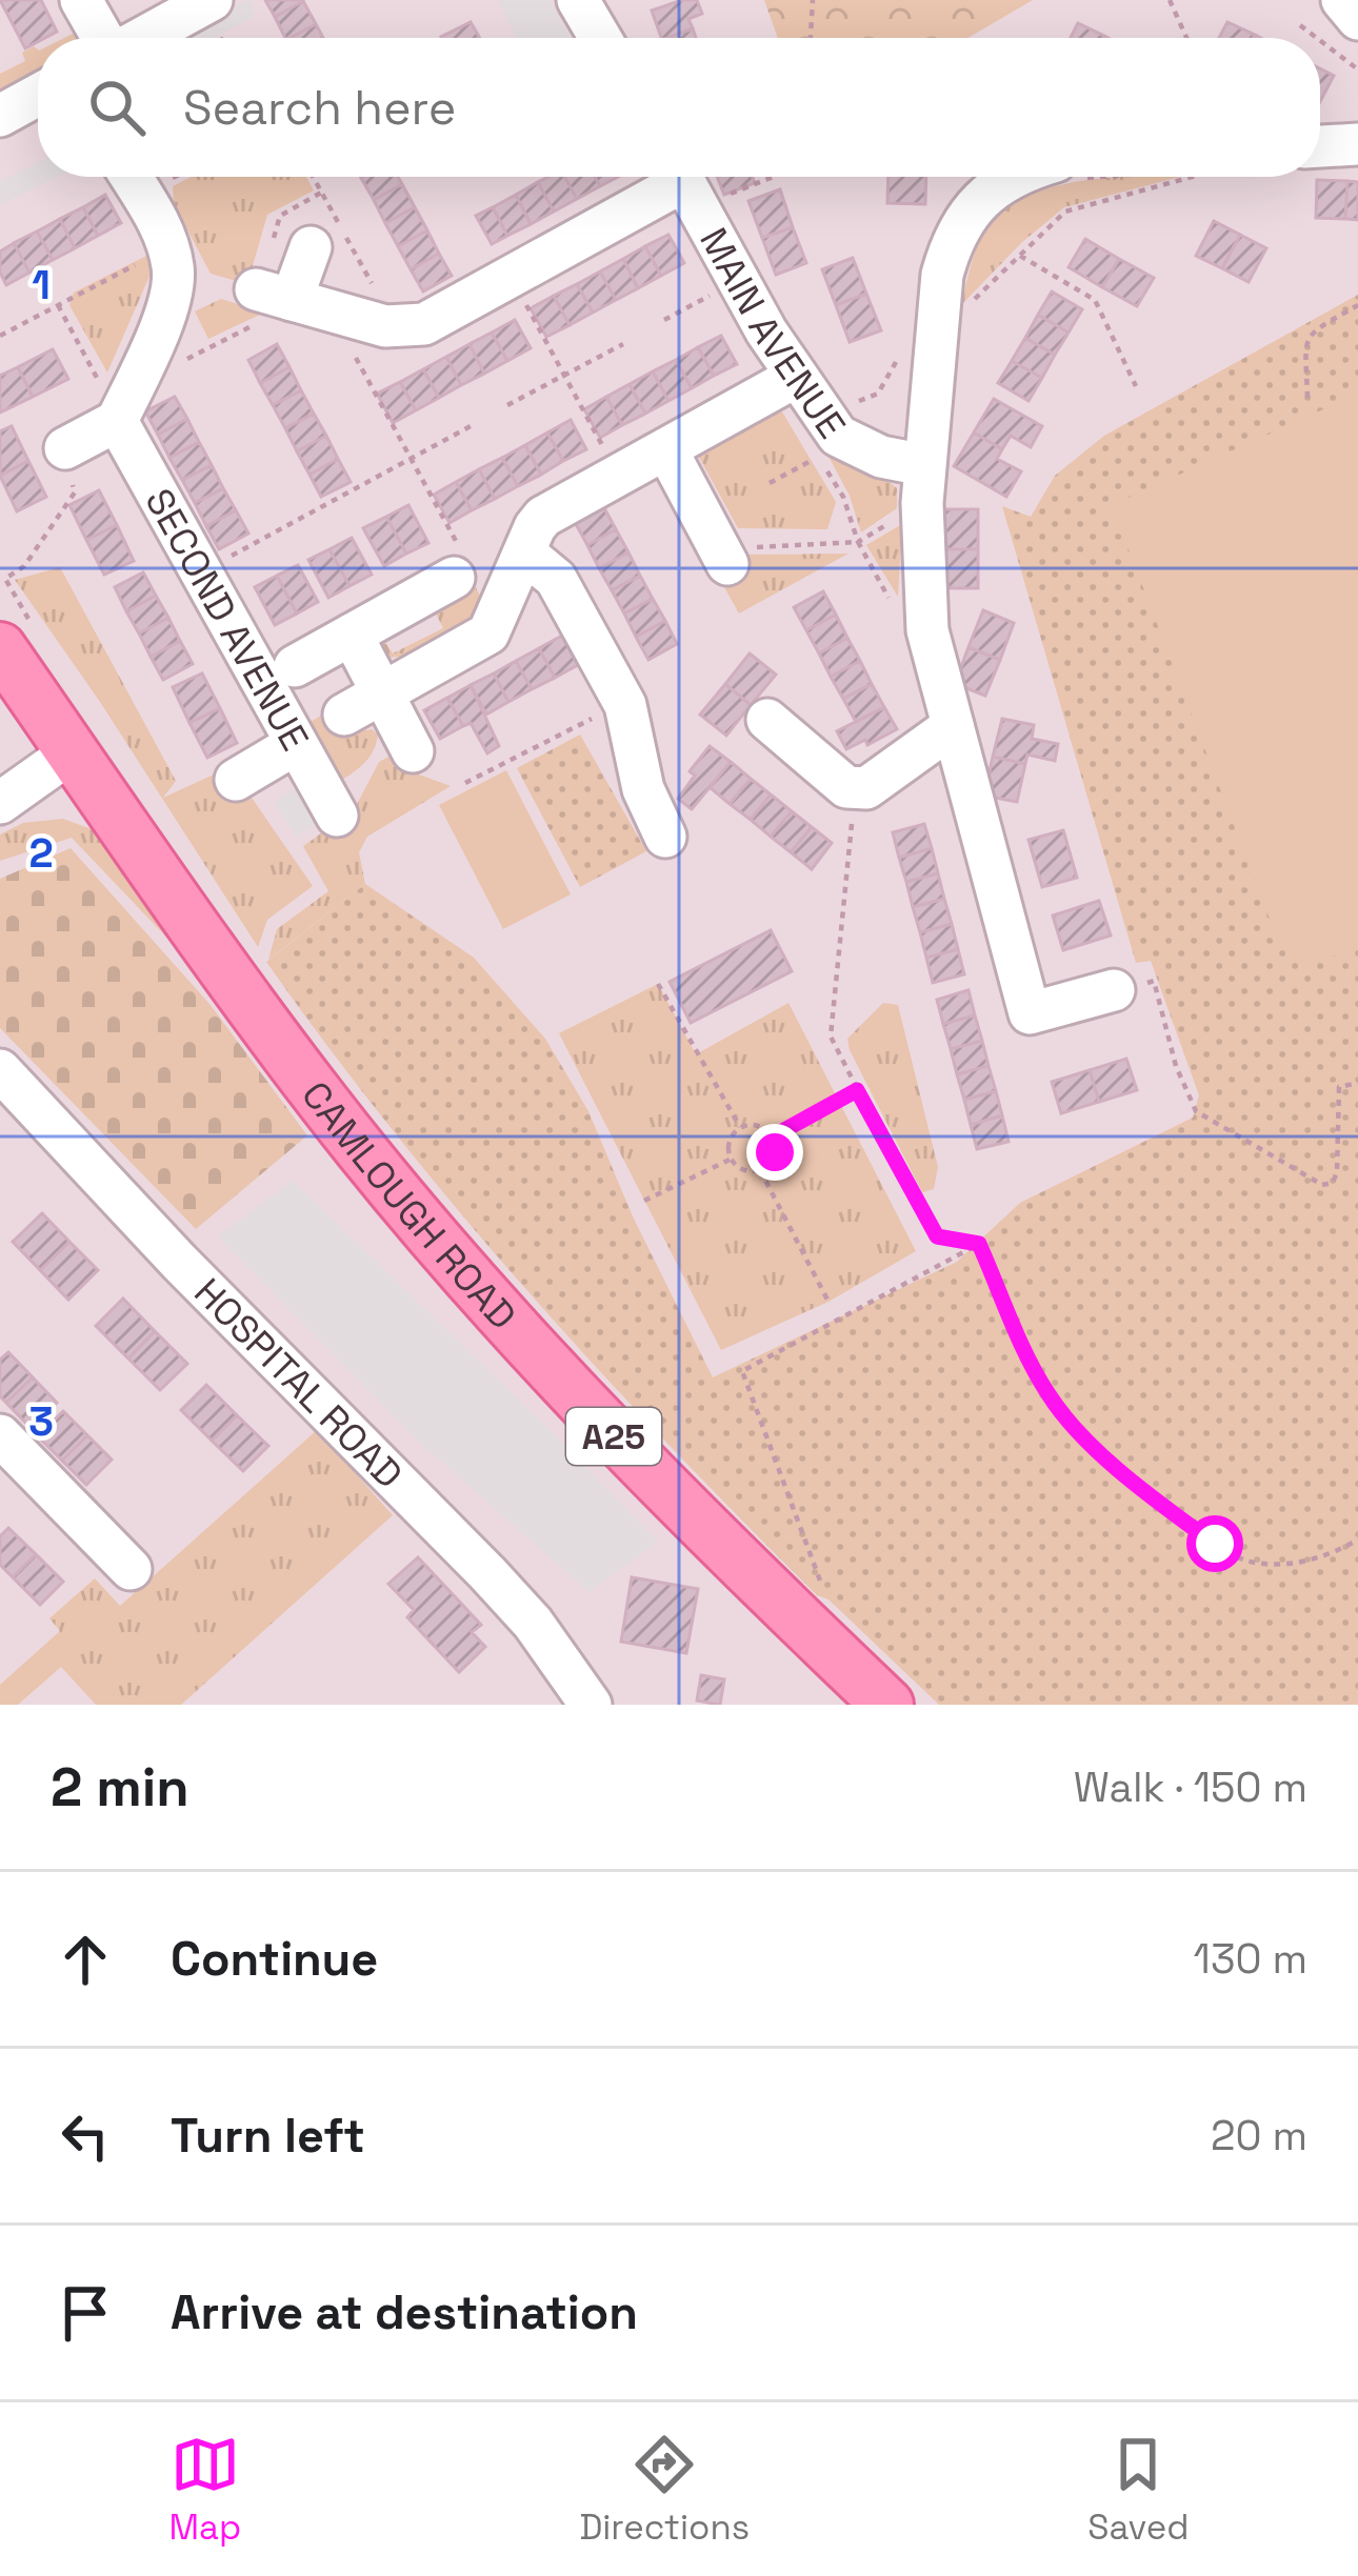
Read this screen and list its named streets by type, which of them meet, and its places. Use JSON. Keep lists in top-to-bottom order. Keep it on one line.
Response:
{"streets":{"main road":["CAMLOUGH ROAD","A25"],"street":["MAIN AVENUE","SECOND AVENUE","HOSPITAL ROAD"]},"crossings":[["MAIN AVENUE","SECOND AVENUE"]],"page":{"search":"Search here","heading":["2 min","Walk · 150 m"],"list":[["Continue","130 m"],["Turn left","20 m"],"Arrive at destination"],"nav":["Map","Directions","Saved"]},"grid":{"rows":["1","2","3"]}}
